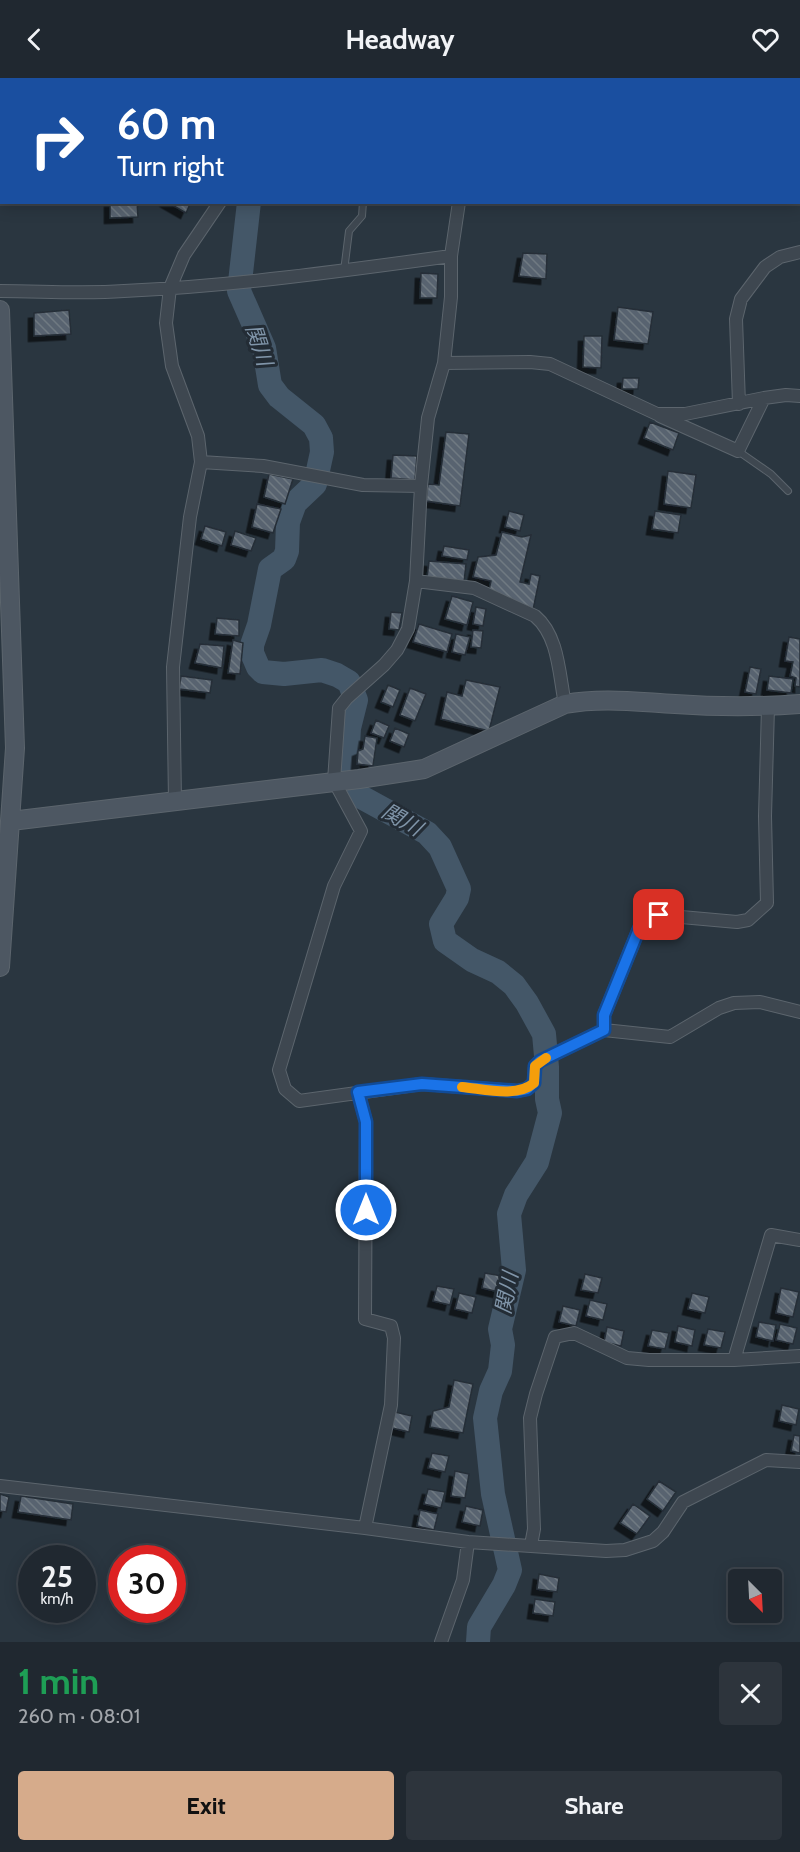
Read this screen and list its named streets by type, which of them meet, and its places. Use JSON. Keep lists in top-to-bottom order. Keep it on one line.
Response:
{"water":["関川"],"north":"bottom right","page":{"header":"Headway","turn":["60 m","Turn right"],"speed":"25 km/h","limit":"30","heading":["1 min","260 m · 08:01"],"buttons":["Exit","Share"]}}
